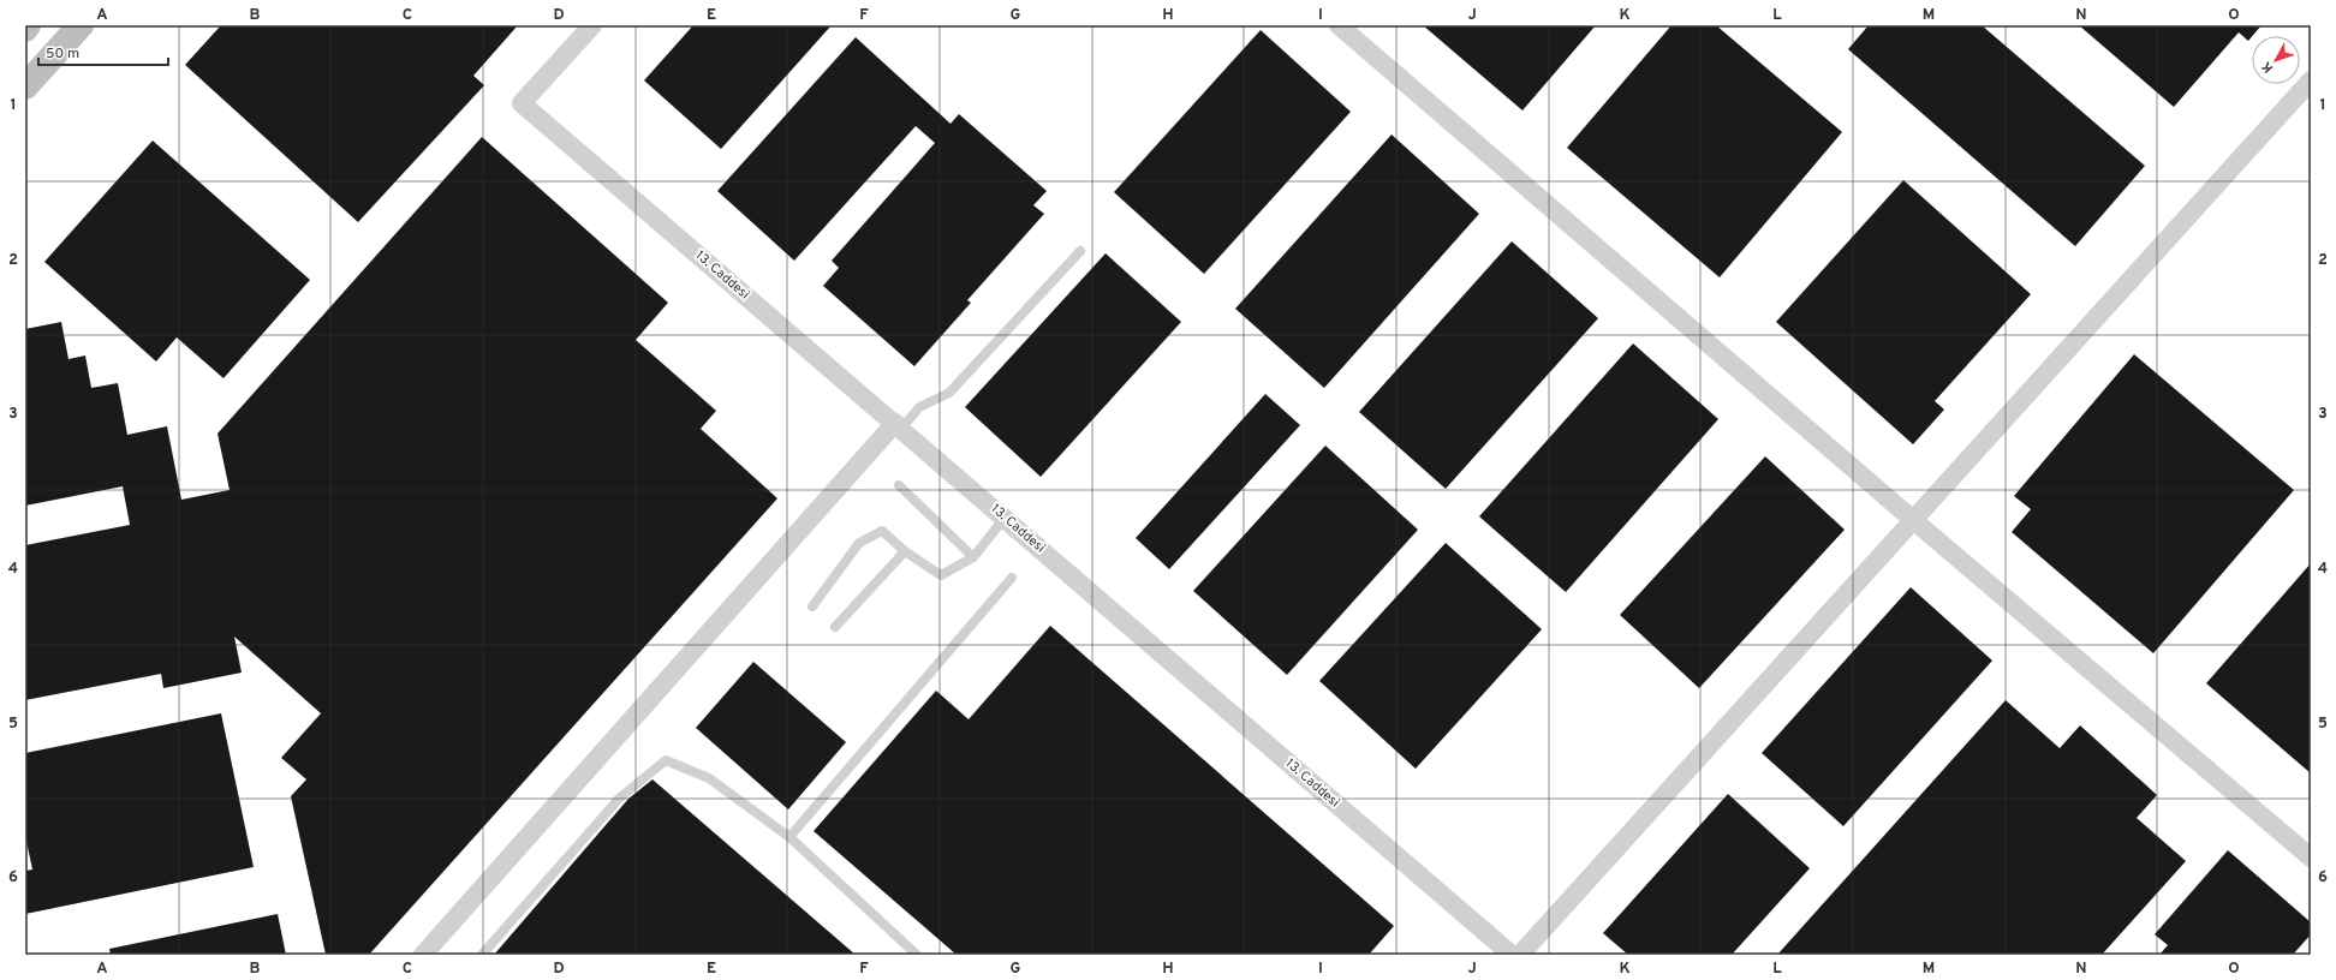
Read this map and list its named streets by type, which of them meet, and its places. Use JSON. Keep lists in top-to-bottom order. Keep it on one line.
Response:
{"streets":{"street":["13. Caddesi"]},"scale_bar":"50 m","north":"bottom left","grid":{"columns":["A","B","C","D","E","F","G","H","I","J","K","L","M","N","O"],"rows":["1","2","3","4","5","6"]}}
